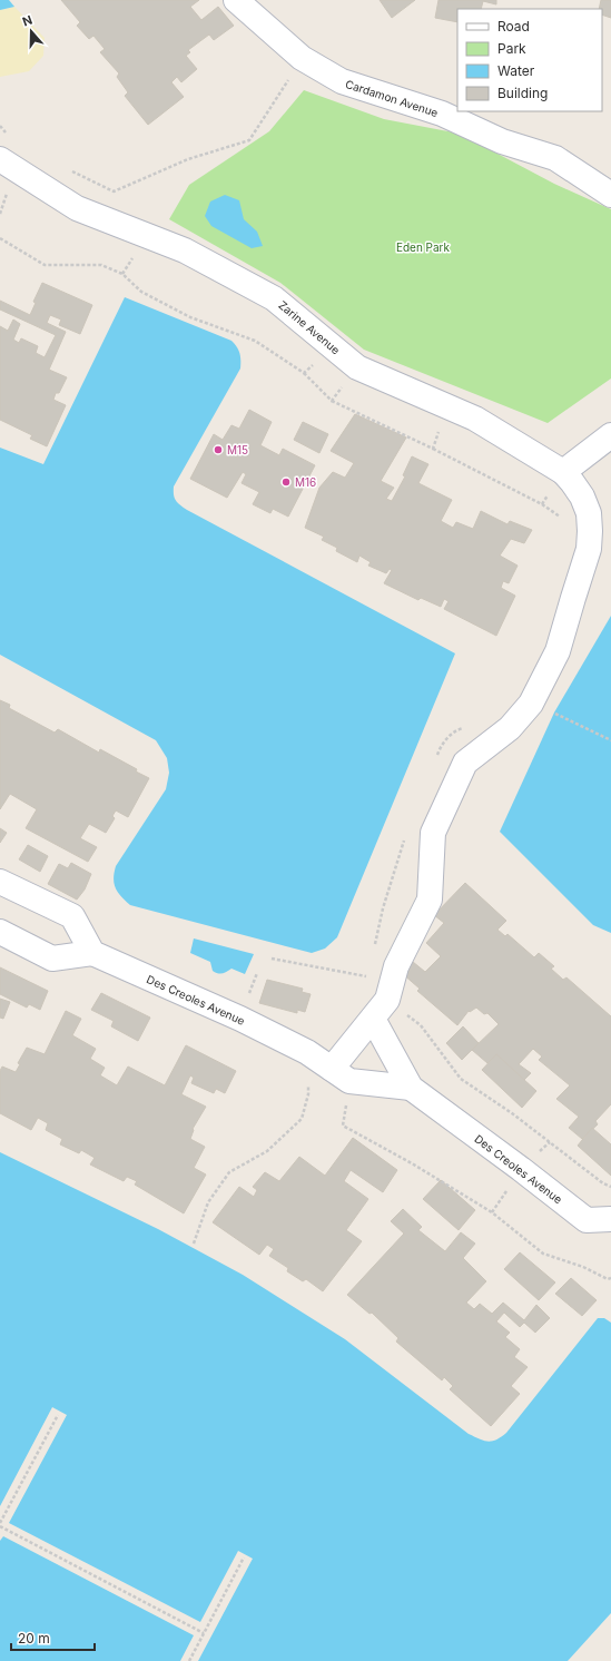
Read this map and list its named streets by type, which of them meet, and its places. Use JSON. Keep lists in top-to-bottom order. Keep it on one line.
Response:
{"streets":{"street":["Cardamon Avenue","Zarine Avenue","Des Creoles Avenue"]},"parks":["Eden Park"],"places":["M15","M16"],"legend":["Road","Park","Water","Building"],"scale_bar":"20 m","north":"top"}
